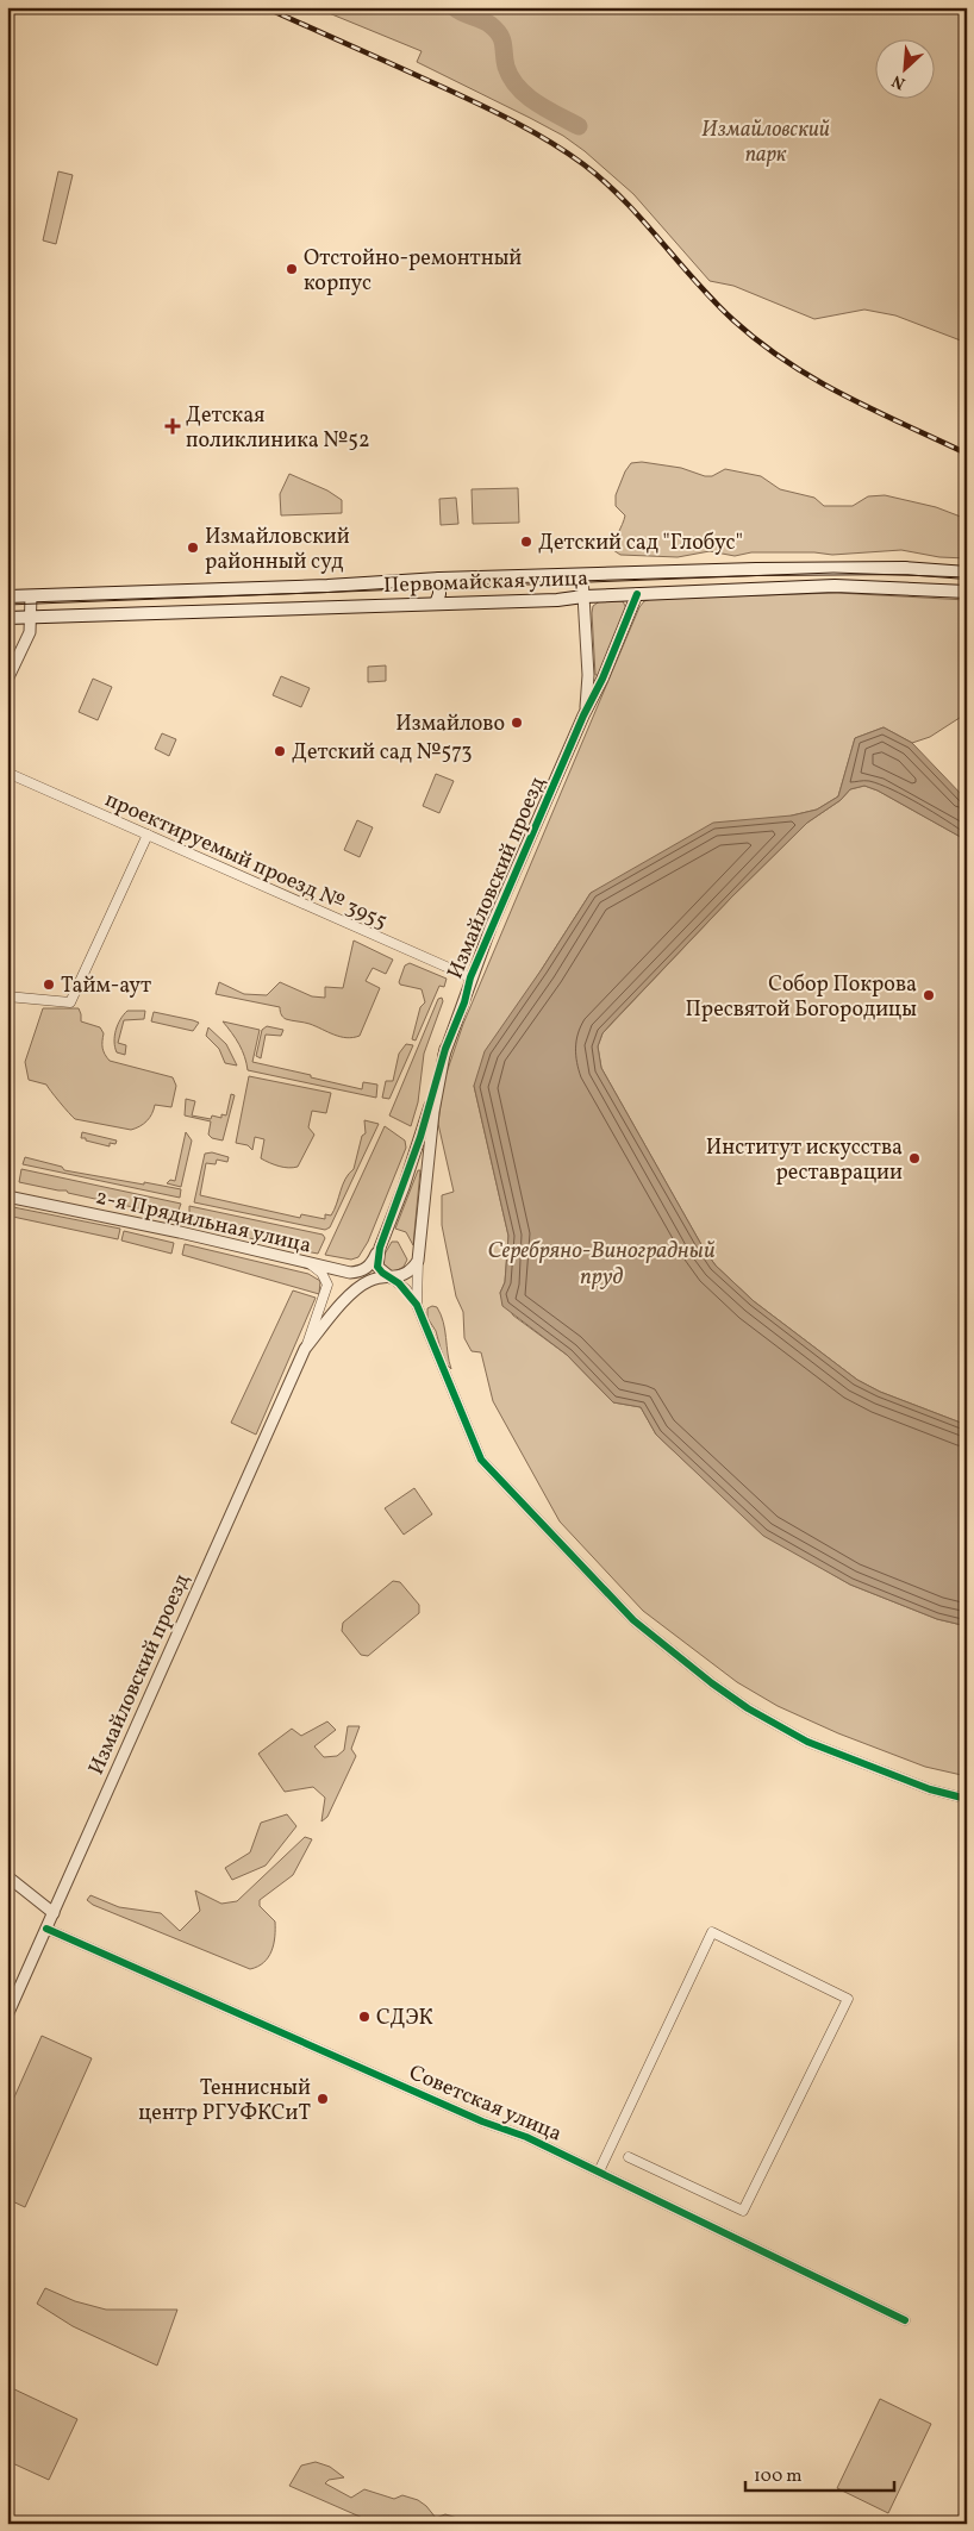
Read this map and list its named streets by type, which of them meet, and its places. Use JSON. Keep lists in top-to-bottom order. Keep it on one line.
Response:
{"streets":{"main road":["Первомайская улица"],"street":["проектируемый проезд № 3955","Измайловский проезд","2-я Прядильная улица","Советская улица"]},"crossings":[["Первомайская улица","Измайловский проезд"],["проектируемый проезд № 3955","Измайловский проезд"],["Измайловский проезд","2-я Прядильная улица"],["Измайловский проезд","Советская улица"]],"water":["Серебряно-Виноградный пруд"],"parks":["Измайловский парк"],"places":{"other":["Отстойно-ремонтный корпус","Детский сад \"Глобус\"","Измайловский районный суд","Измайлово","Детский сад №573","Тайм-аут","Собор Покрова Пресвятой Богородицы","Институт искусства реставрации","СДЭК","Теннисный центр РГУФКСиТ"],"health":["Детская поликлиника №52"]},"scale_bar":"100 m","north":"bottom left"}
